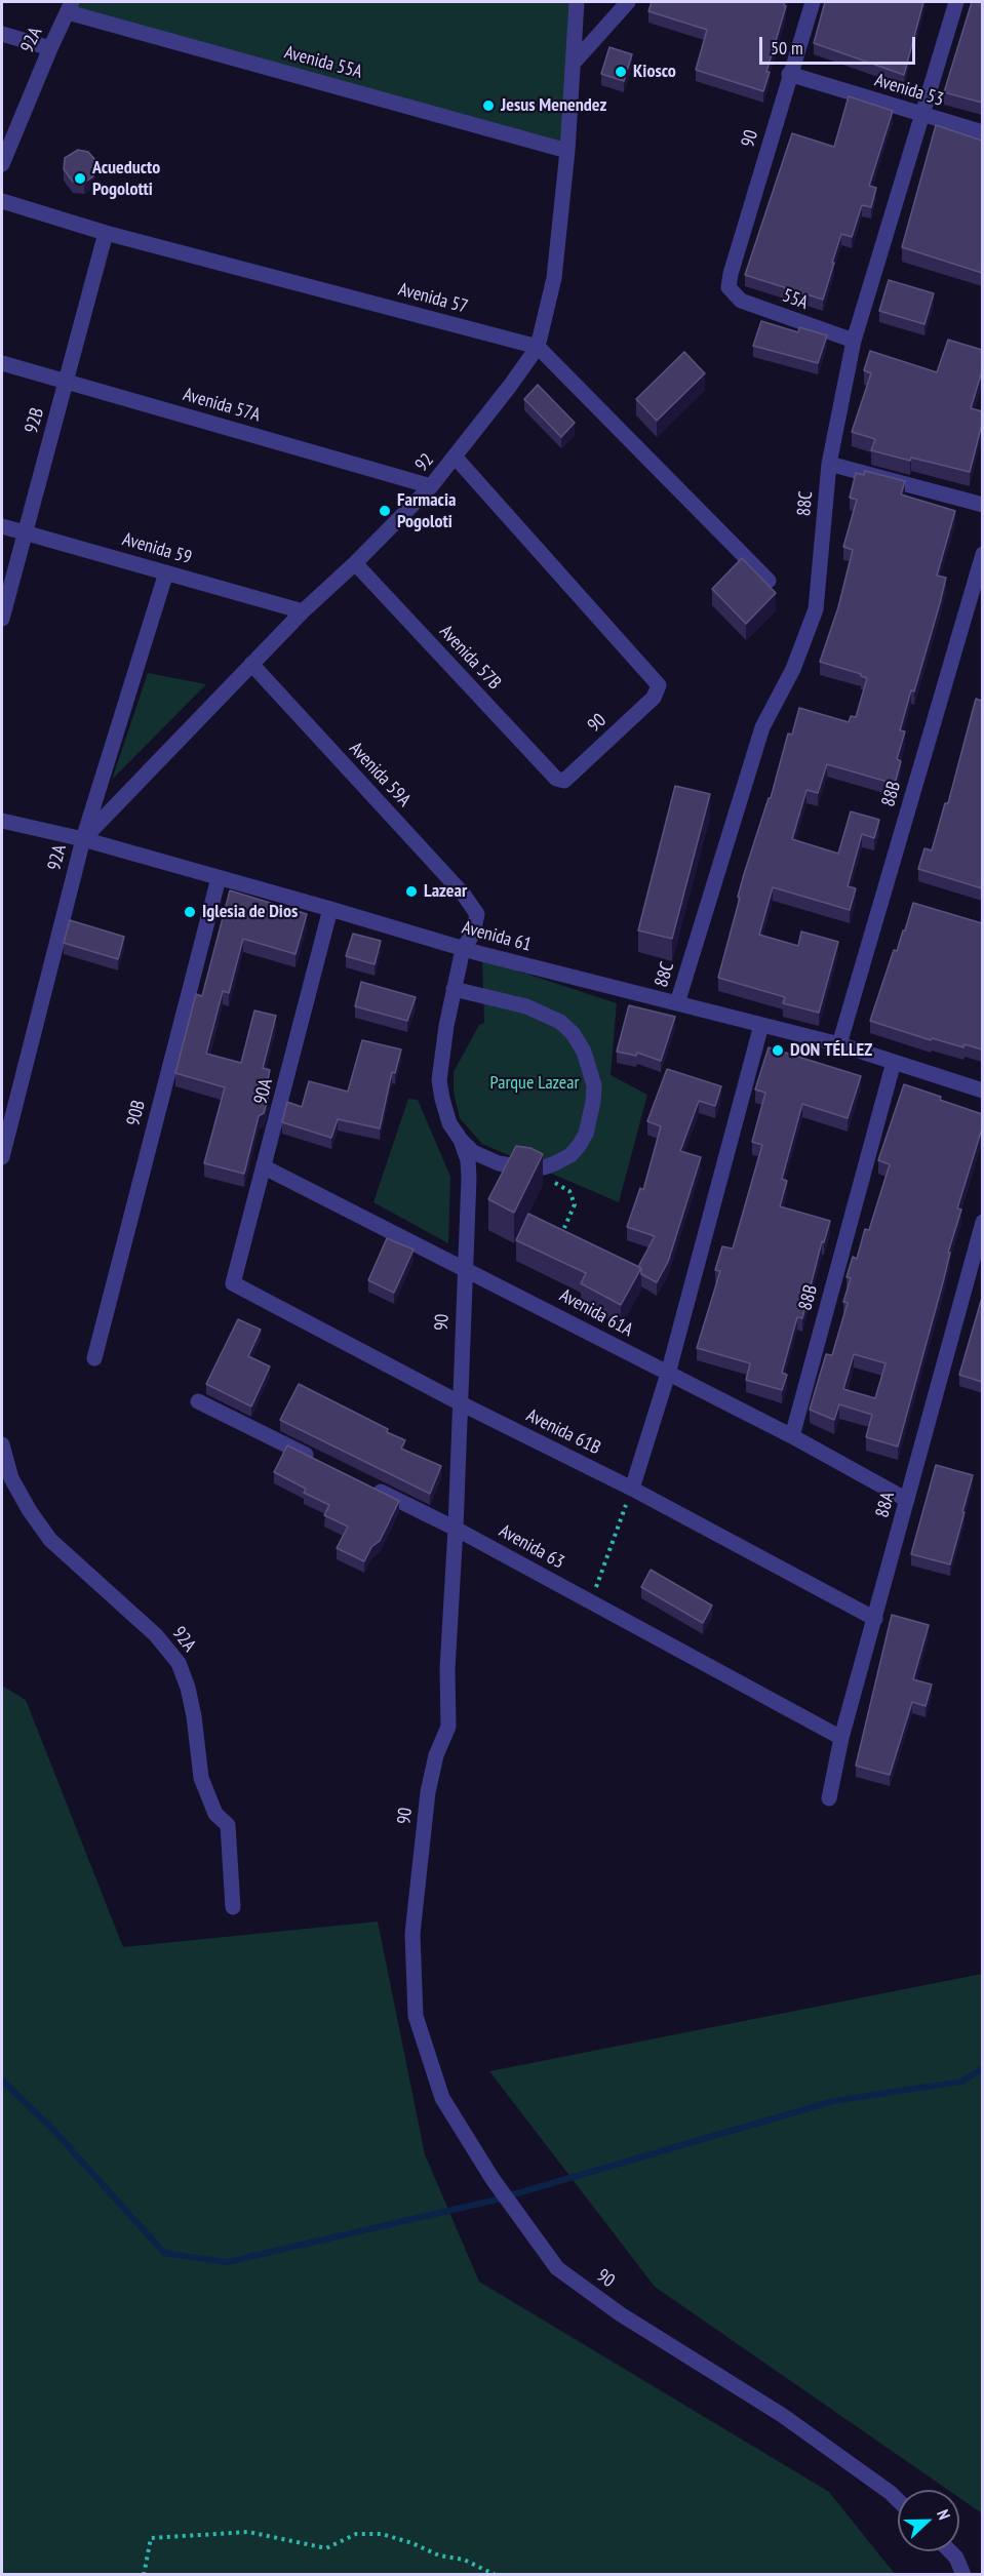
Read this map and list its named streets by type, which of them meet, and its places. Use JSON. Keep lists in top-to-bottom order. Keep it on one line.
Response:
{"streets":{"street":["92A","Avenida 55A","Avenida 53","90","Avenida 57","55A","Avenida 57A","92B","92","88C","Avenida 59","Avenida 57B","Avenida 59A","88B","Avenida 61","90A","90B","Avenida 61A","Avenida 61B","88A","Avenida 63"]},"crossings":[["92A","Avenida 55A"],["92A","92"],["92A","Avenida 59"],["92A","Avenida 61"],["Avenida 55A","92"],["Avenida 53","90"],["Avenida 53","88C"],["90","55A"],["90","92"],["90","Avenida 57B"],["90","Avenida 59A"],["90","Avenida 61"],["90","Avenida 61A"],["90","Avenida 61B"],["90","Avenida 63"],["Avenida 57","92B"],["Avenida 57","92"],["55A","88C"],["Avenida 57A","92B"],["Avenida 57A","92"],["92B","Avenida 59"],["92","Avenida 59"],["92","Avenida 57B"],["92","Avenida 59A"],["92","Avenida 61"],["88C","Avenida 61"],["88B","Avenida 61"],["88B","Avenida 61A"],["Avenida 61","90A"],["Avenida 61","90B"],["90A","Avenida 61A"],["90A","Avenida 61B"],["Avenida 61A","88A"],["Avenida 61B","88A"],["88A","Avenida 63"]],"parks":["Parque Lazear"],"places":["Kiosco","Jesus Menendez","Acueducto Pogolotti","Farmacia Pogoloti","Lazear","Iglesia de Dios","DON TÉLLEZ"],"scale_bar":"50 m","north":"right"}
